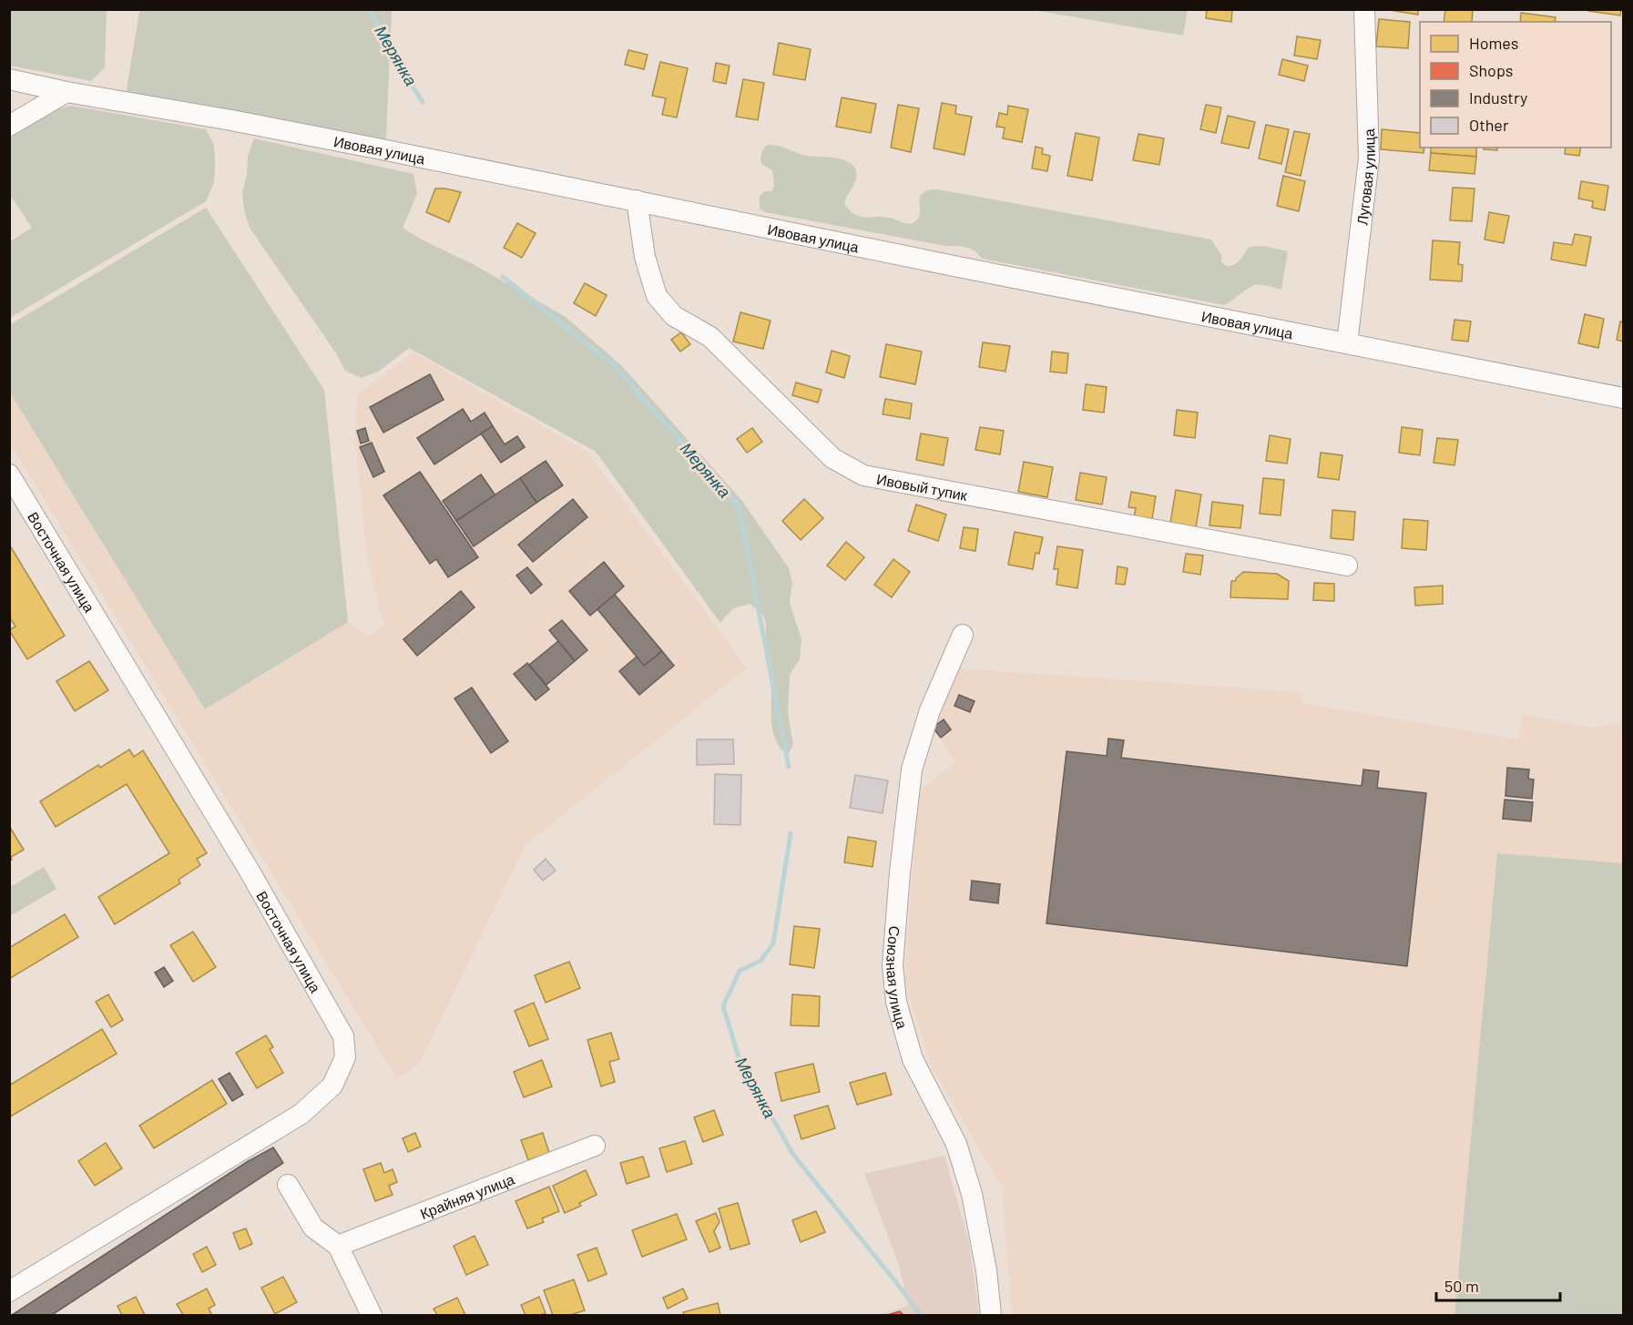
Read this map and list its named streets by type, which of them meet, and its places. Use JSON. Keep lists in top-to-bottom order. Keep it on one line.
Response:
{"streets":{"street":["Ивовая улица","Луговая улица","Ивовый тупик","Восточная улица","Союзная улица","Крайняя улица"]},"crossings":[["Ивовая улица","Луговая улица"],["Ивовая улица","Ивовый тупик"]],"water":["Мерянка"],"legend":["Homes","Shops","Industry","Other"],"scale_bar":"50 m"}
